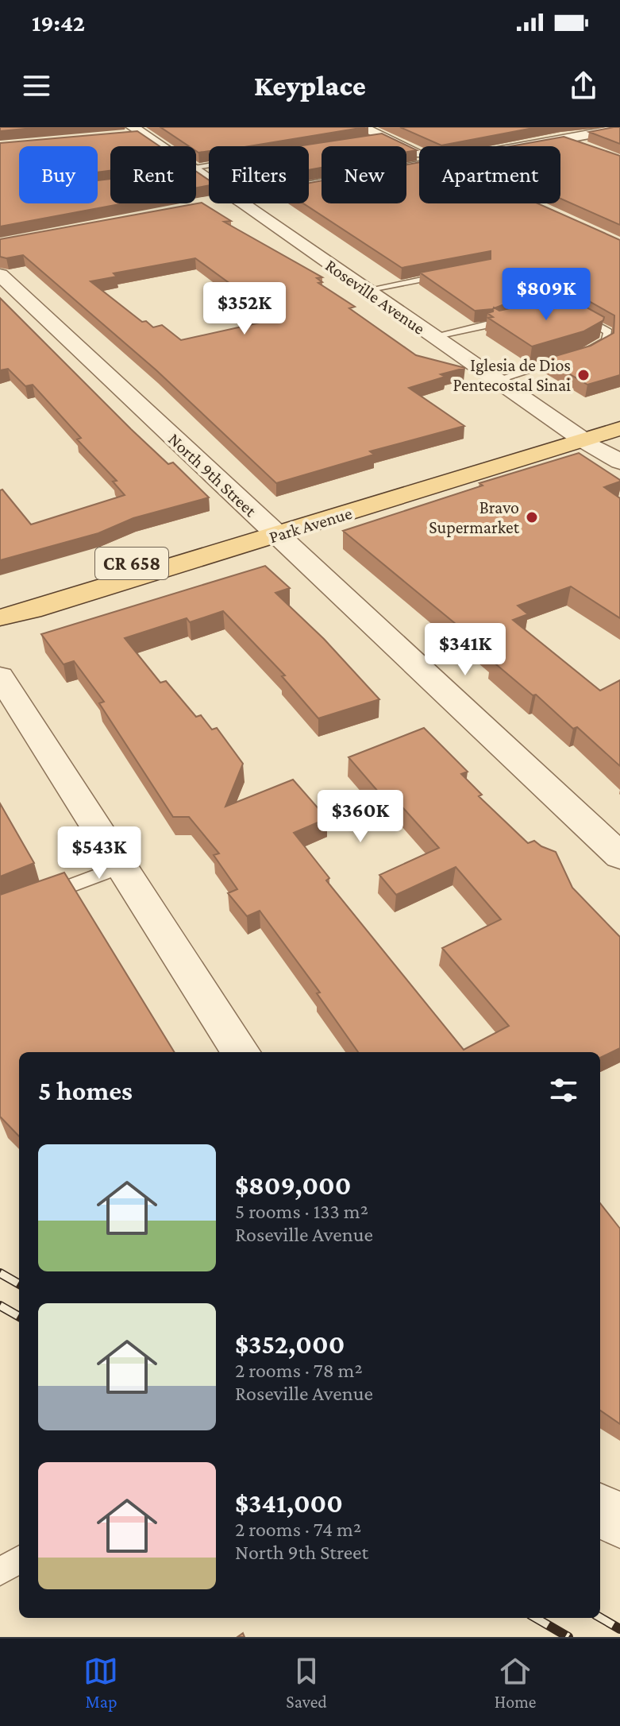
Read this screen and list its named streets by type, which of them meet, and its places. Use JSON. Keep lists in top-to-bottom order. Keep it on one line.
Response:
{"streets":{"main road":["Park Avenue","CR 658"],"street":["Roseville Avenue","North 9th Street"]},"crossings":[["Roseville Avenue","Park Avenue"],["North 9th Street","Park Avenue"]],"places":["Iglesia de Dios Pentecostal Sinai","Bravo Supermarket"],"page":{"status":"19:42","header":"Keyplace","chip":["Buy","Rent","Filters","New","Apartment"],"price":["$809K","$352K","$341K","$360K","$543K"],"heading":"5 homes","list":[{"name":"$809,000","note":"5 rooms · 133 m² · Roseville Avenue"},{"name":"$352,000","note":"2 rooms · 78 m² · Roseville Avenue"},{"name":"$341,000","note":"2 rooms · 74 m² · North 9th Street"}],"tabs":["Map","Saved","Home"]}}
